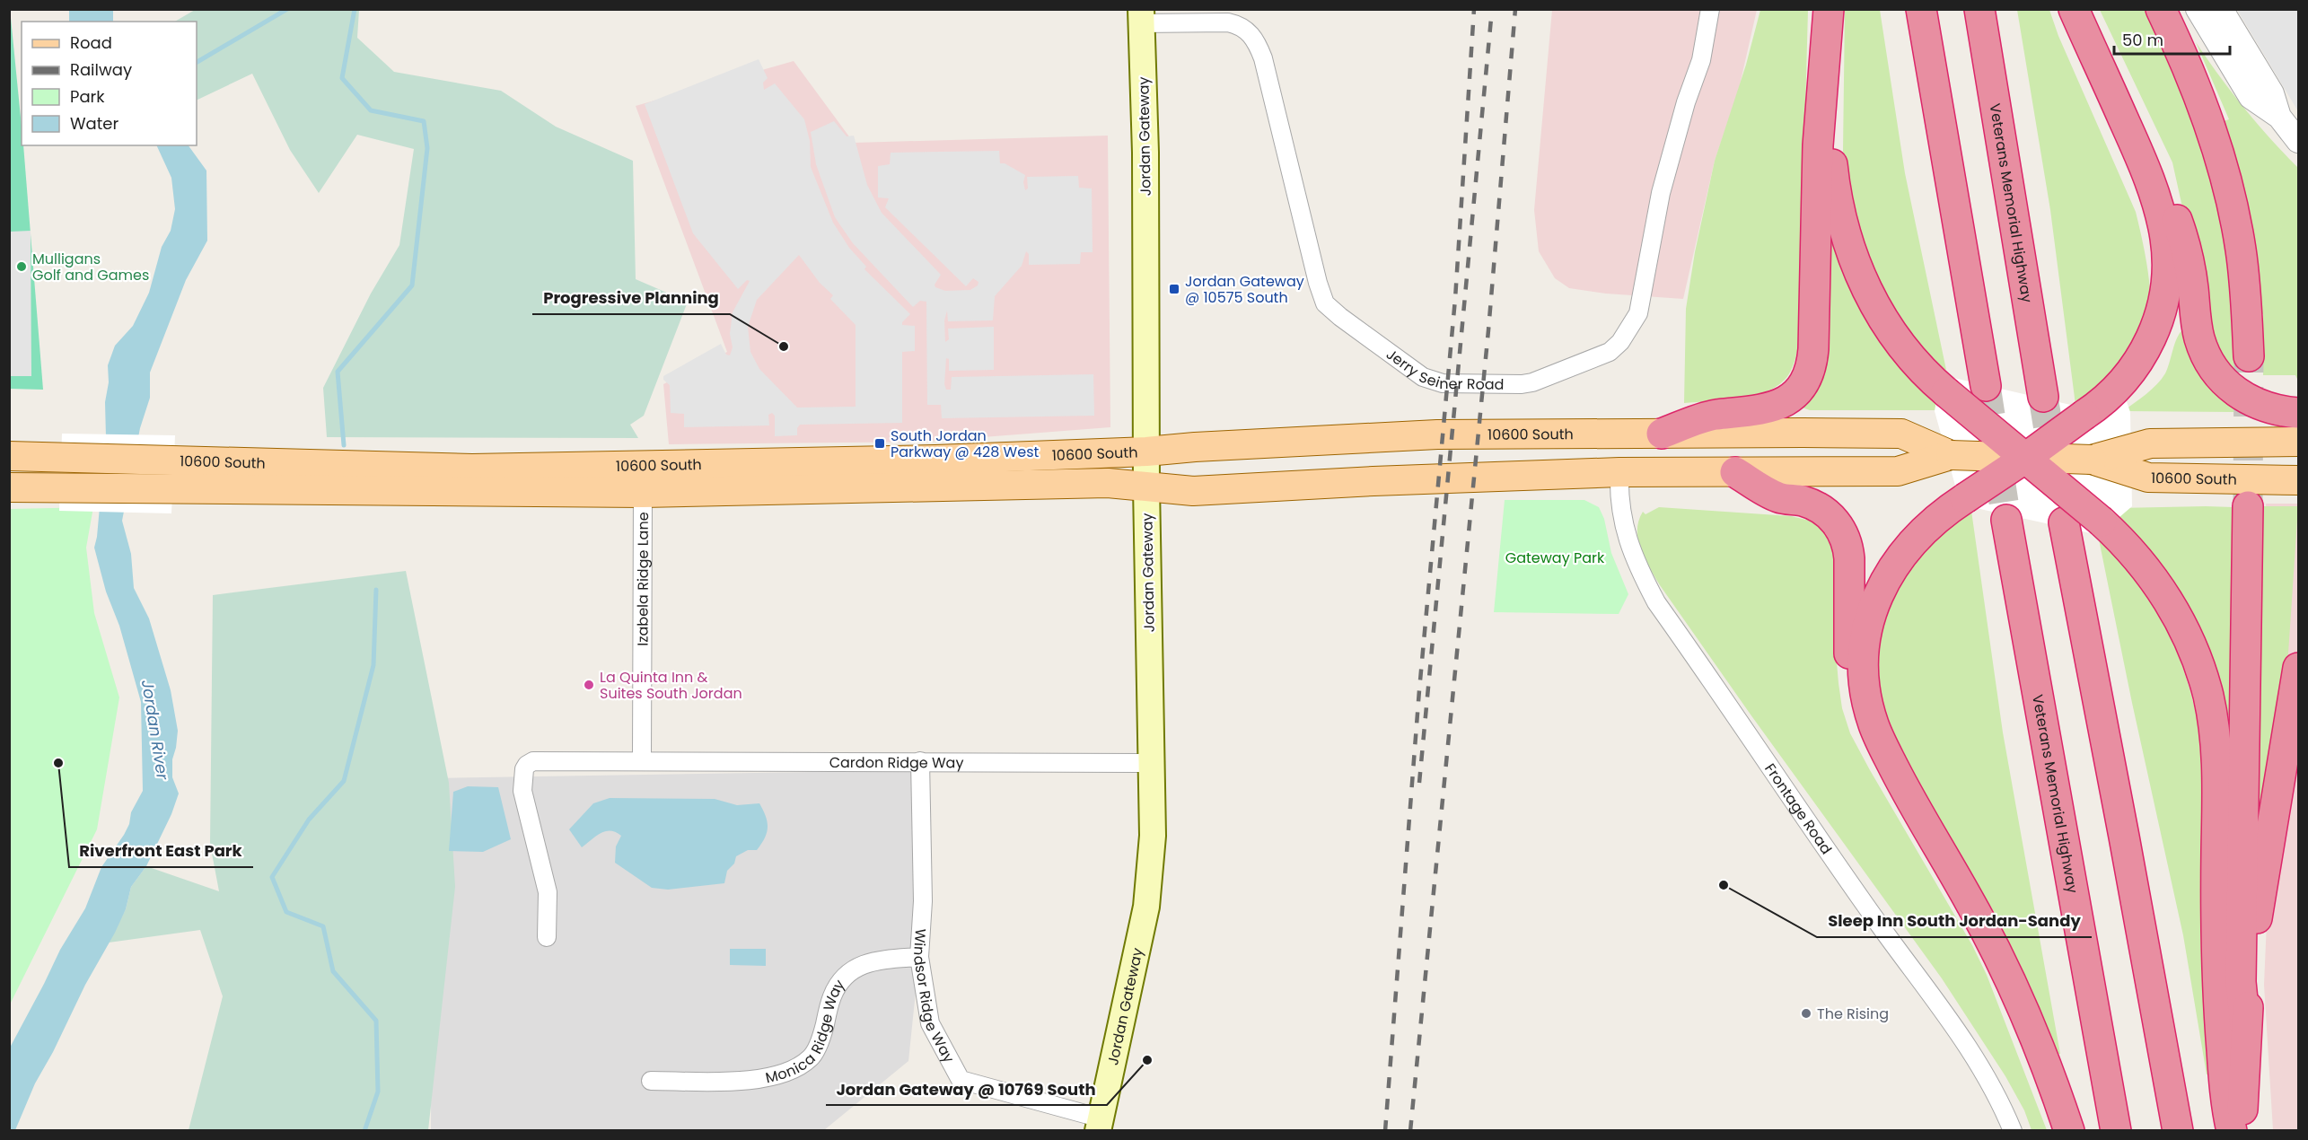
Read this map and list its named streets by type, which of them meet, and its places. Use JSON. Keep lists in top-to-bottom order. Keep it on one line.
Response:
{"streets":{"highway":["Veterans Memorial Highway"],"main road":["Jordan Gateway","10600 South"],"street":["Jerry Seiner Road","Izabela Ridge Lane","Cardon Ridge Way","Frontage Road","Windsor Ridge Way","Monica Ridge Way"]},"crossings":[["Jordan Gateway","Jerry Seiner Road"],["Jordan Gateway","10600 South"],["Jordan Gateway","Cardon Ridge Way"],["Jordan Gateway","Windsor Ridge Way"],["10600 South","Izabela Ridge Lane"],["10600 South","Frontage Road"],["Izabela Ridge Lane","Cardon Ridge Way"],["Cardon Ridge Way","Windsor Ridge Way"],["Windsor Ridge Way","Monica Ridge Way"]],"water":["Jordan River"],"parks":["Gateway Park"],"places":{"other":["Mulligans Golf and Games","Progressive Planning","La Quinta Inn & Suites South Jordan","Riverfront East Park","Sleep Inn South Jordan-Sandy","The Rising","Jordan Gateway @ 10769 South"],"transit":["Jordan Gateway @ 10575 South","South Jordan Parkway @ 428 West"]},"legend":["Road","Railway","Park","Water"],"scale_bar":"50 m"}
